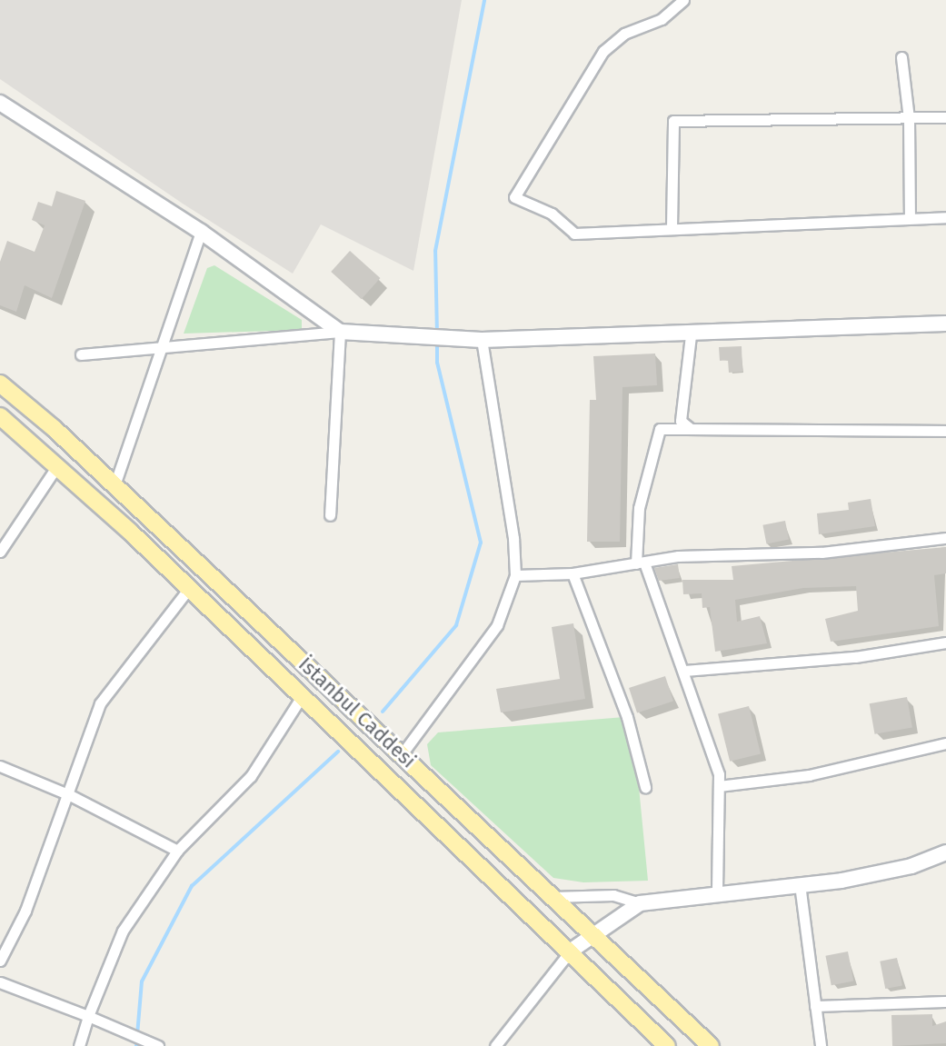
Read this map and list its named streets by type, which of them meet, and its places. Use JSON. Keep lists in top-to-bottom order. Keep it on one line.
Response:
{"streets":{"main road":["İstanbul Caddesi"]}}
